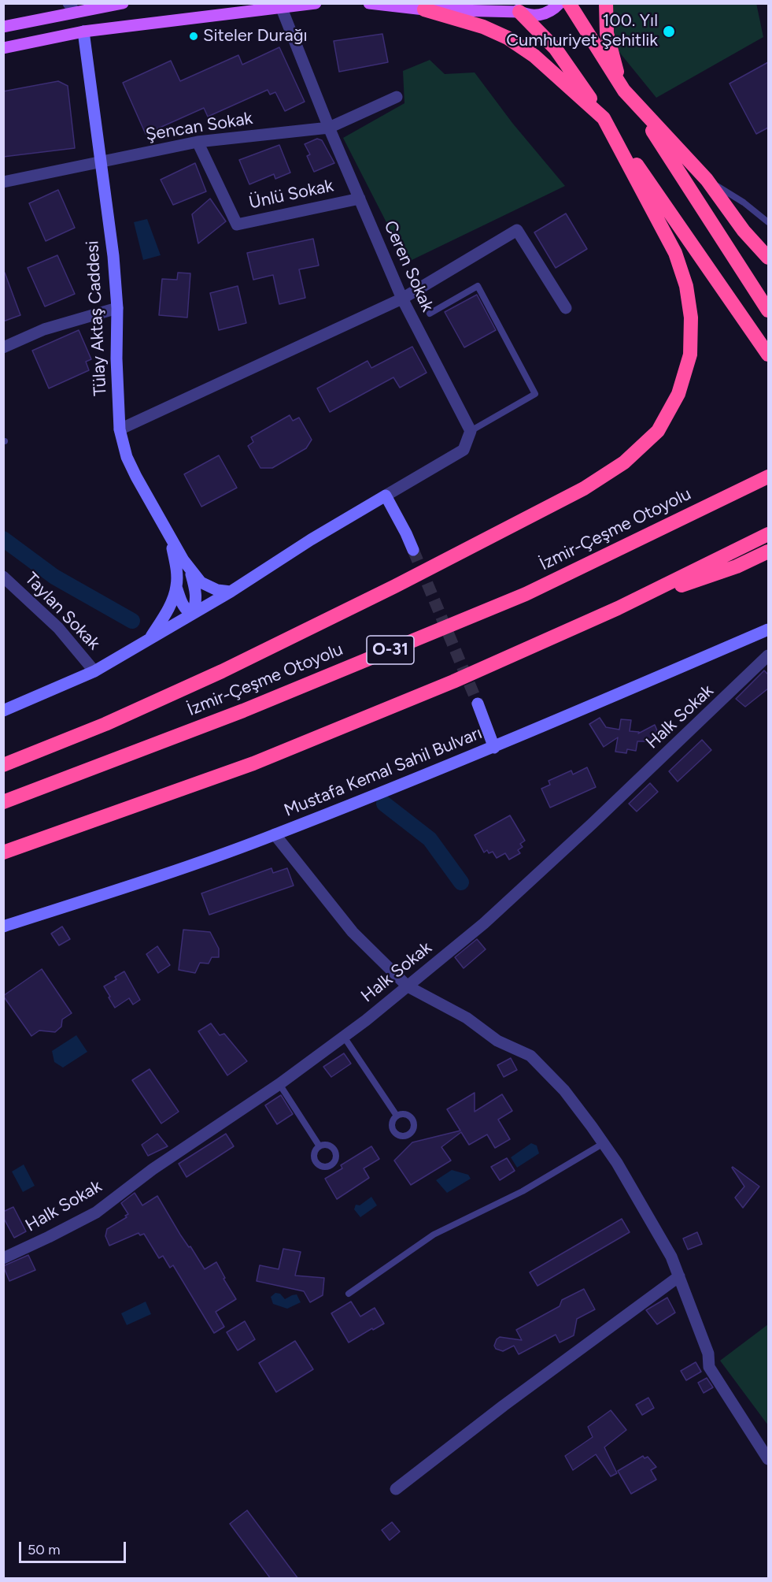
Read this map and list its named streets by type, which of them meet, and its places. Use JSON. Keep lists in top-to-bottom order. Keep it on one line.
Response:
{"streets":{"highway":["İzmir-Çeşme Otoyolu","O-31"],"street":["Şencan Sokak","Ünlü Sokak","Ceren Sokak","Tülay Aktaş Caddesi","Taylan Sokak","Halk Sokak","Mustafa Kemal Sahil Bulvarı"]},"crossings":[["Şencan Sokak","Ünlü Sokak"],["Şencan Sokak","Ceren Sokak"],["Şencan Sokak","Tülay Aktaş Caddesi"],["Ünlü Sokak","Ceren Sokak"]],"places":["100. Yıl Cumhuriyet Şehitlik","Siteler Durağı"],"scale_bar":"50 m"}
